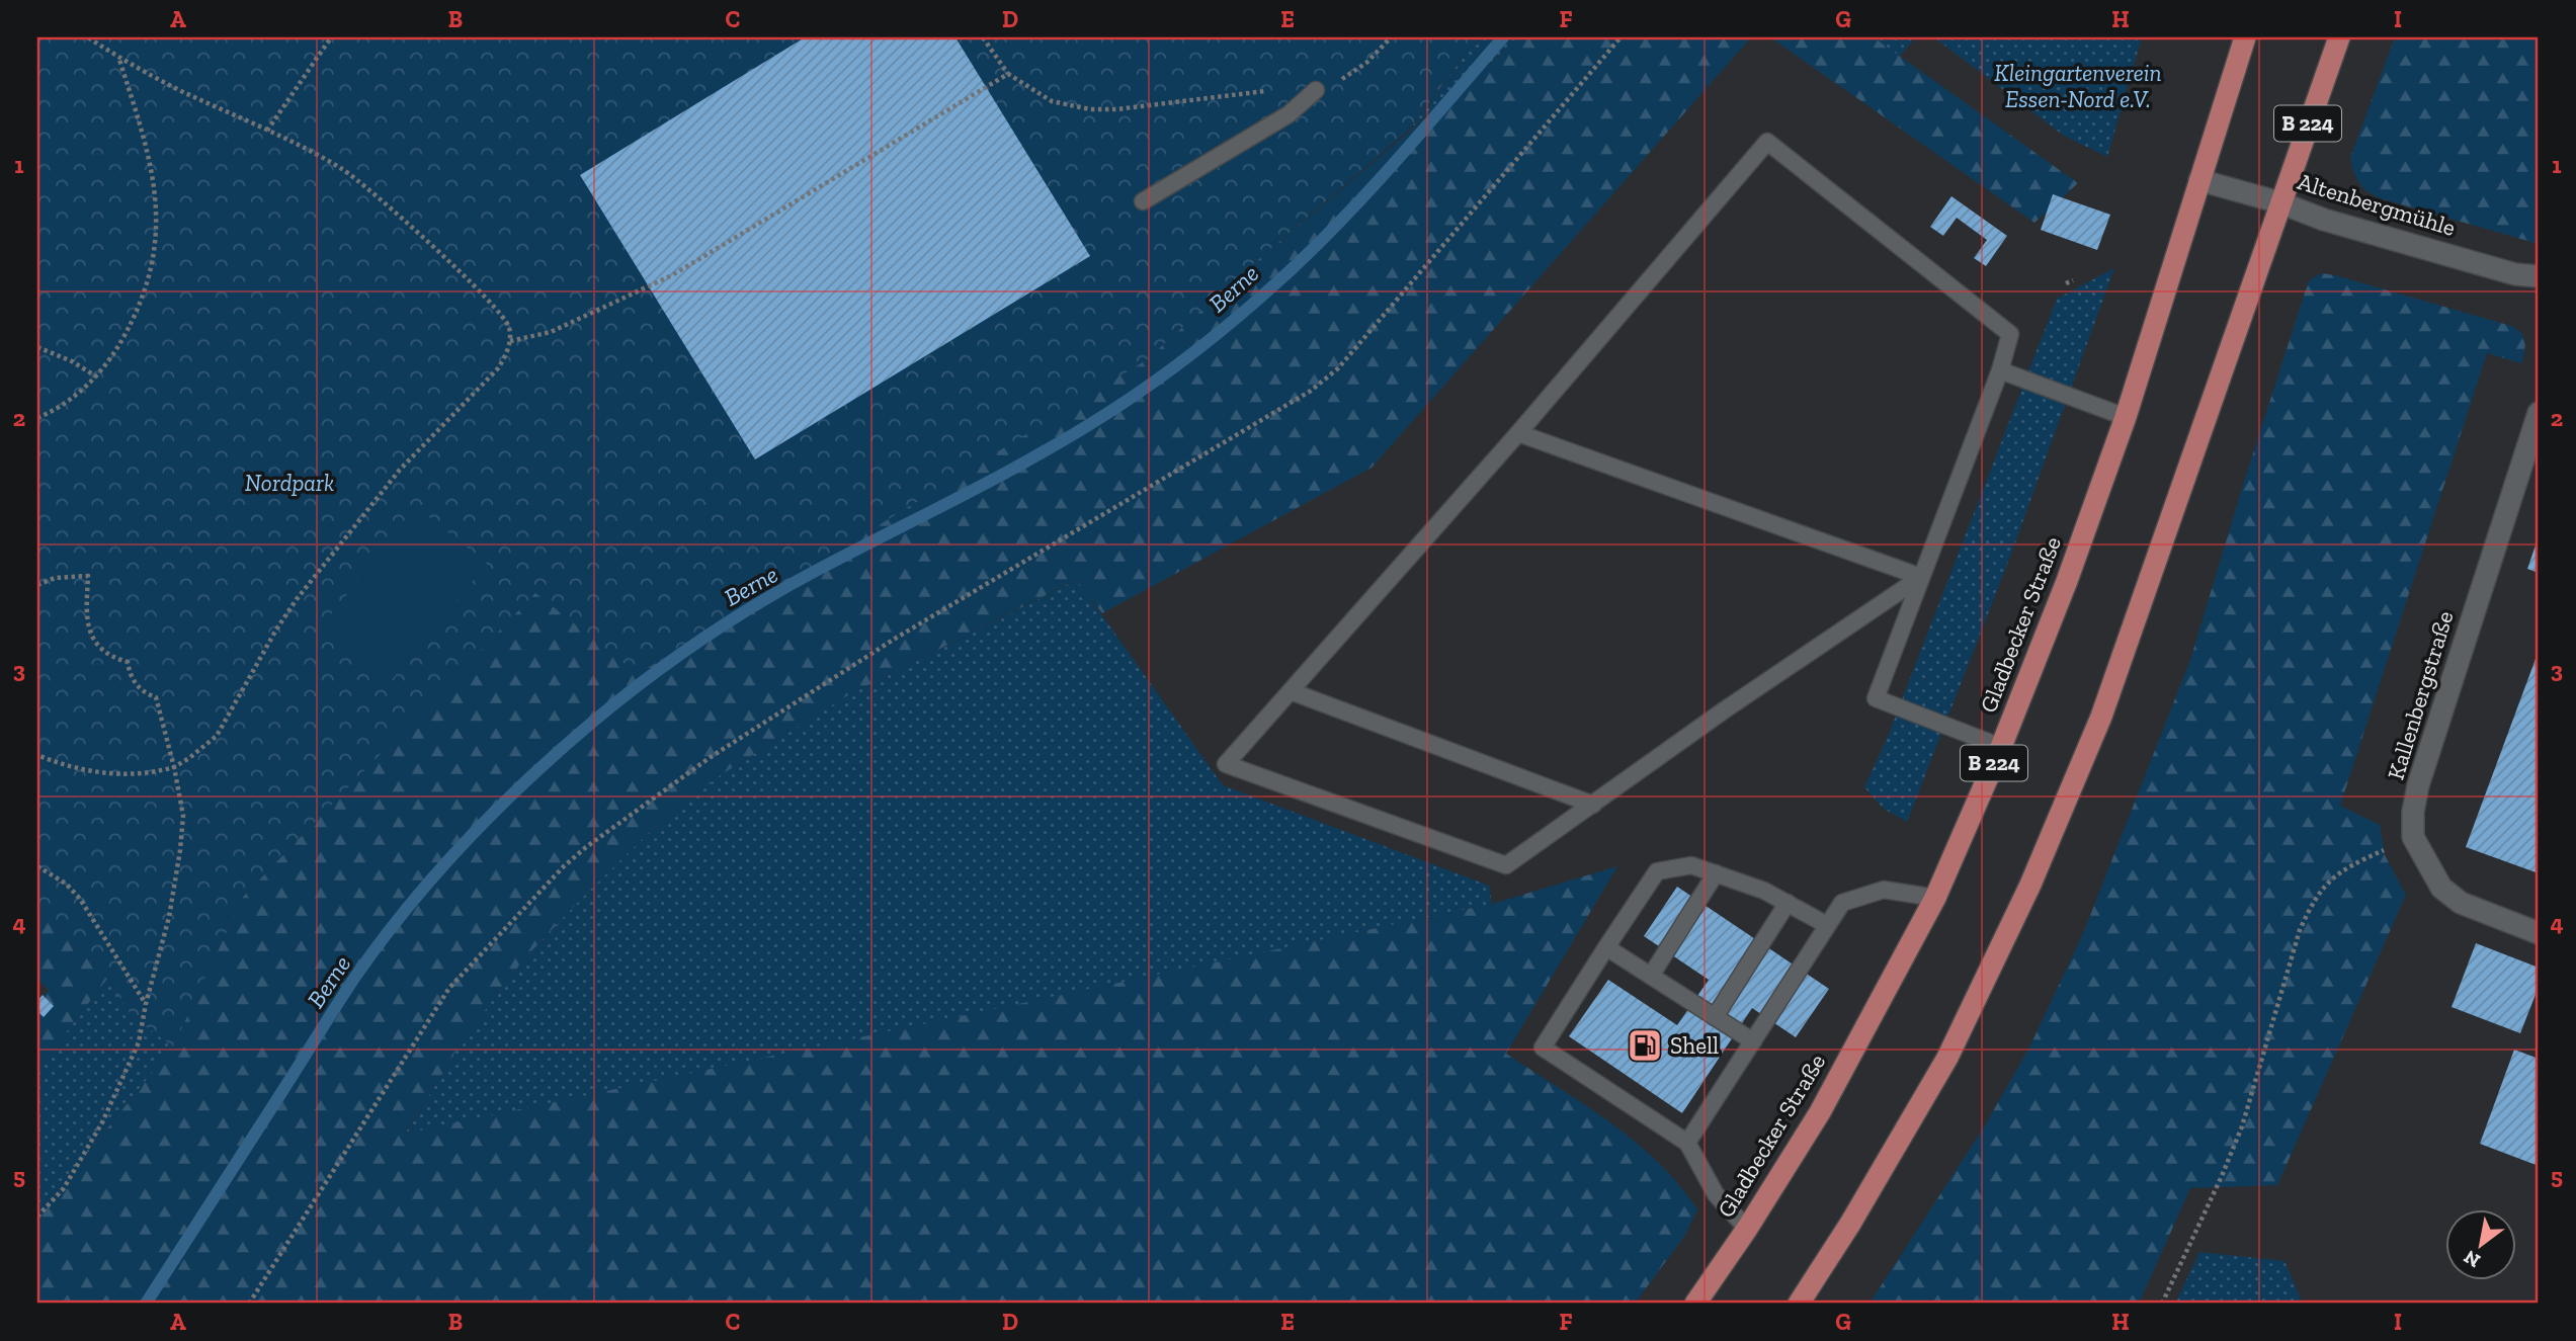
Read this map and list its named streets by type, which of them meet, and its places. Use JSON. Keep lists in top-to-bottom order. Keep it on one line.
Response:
{"streets":{"main road":["B 224","Gladbecker Straße"],"street":["Altenbergmühle","Kallenbergstraße"]},"crossings":[["B 224","Altenbergmühle"],["Altenbergmühle","Gladbecker Straße"]],"water":["Berne"],"parks":["Kleingartenverein Essen-Nord e.V.","Nordpark"],"places":{"fuel station":["Shell"]},"north":"bottom left","grid":{"columns":["A","B","C","D","E","F","G","H","I"],"rows":["1","2","3","4","5"]}}
